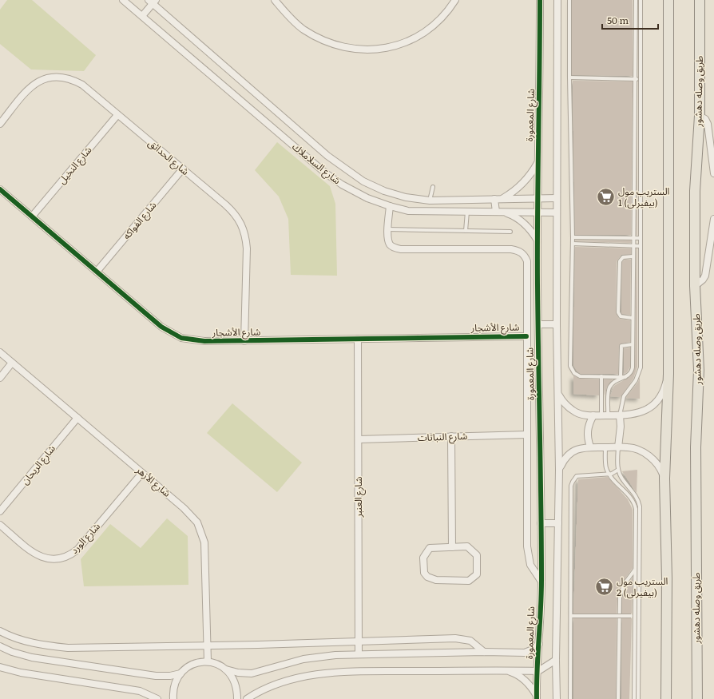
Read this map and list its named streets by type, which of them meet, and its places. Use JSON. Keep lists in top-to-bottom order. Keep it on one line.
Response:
{"streets":{"main road":["طريق وصله دهشور"],"street":["شارع المعمورة","شارع الحدائق","شارع السلاملاك","شارع النخيل","شارع الفواكه","شارع الأشجار","شارع النباتات","شارع الريحان","شارع الأزهر","شارع العنبر","شارع الورد"]},"crossings":[["شارع المعمورة","شارع السلاملاك"],["شارع الحدائق","شارع النخيل"],["شارع الحدائق","شارع الفواكه"],["شارع الحدائق","شارع الأشجار"],["شارع النخيل","شارع الأشجار"],["شارع الفواكه","شارع الأشجار"],["شارع الأشجار","شارع العنبر"],["شارع النباتات","شارع العنبر"],["شارع الريحان","شارع الأزهر"],["شارع الأزهر","شارع الورد"]],"places":{"supermarket":["الستريب مول 1 (بيفيرلى)","الستريب مول 2 (بيفيرلى)"]},"scale_bar":"50 m"}
